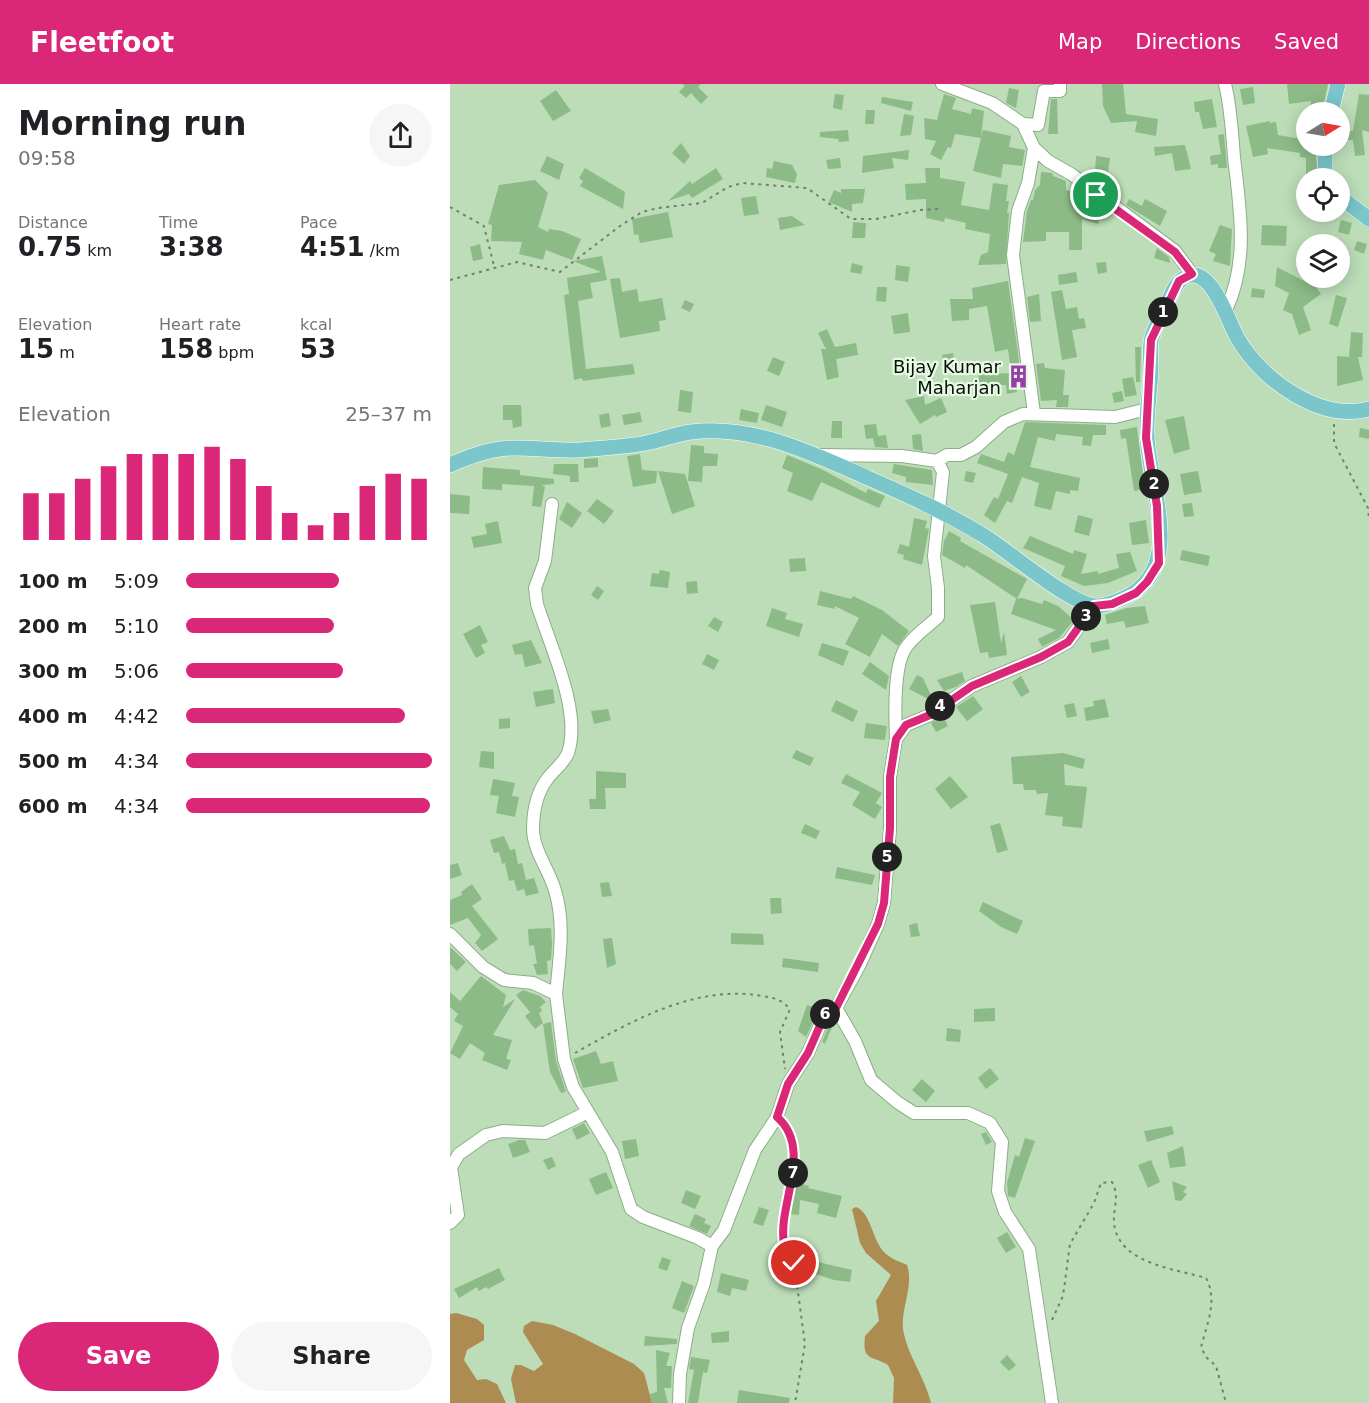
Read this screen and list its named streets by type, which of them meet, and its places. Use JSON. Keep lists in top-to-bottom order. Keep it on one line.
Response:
{"places":{"building":["Bijay Kumar Maharjan"]},"north":"right","page":{"header":"Fleetfoot","nav":["Map","Directions","Saved"],"heading":["Morning run","09:58"],"stats":[["Distance","0.75 km"],["Time","3:38"],["Pace","4:51 /km"],["Elevation","15 m"],["Heart rate","158 bpm"],["kcal","53"]],"pins":["1","2","3","4","5","6","7"],"chart":["Elevation","25–37 m"],"list":[{"name":"100 m","note":"5:09"},{"name":"200 m","note":"5:10"},{"name":"300 m","note":"5:06"},{"name":"400 m","note":"4:42"},{"name":"500 m","note":"4:34"},{"name":"600 m","note":"4:34"}],"buttons":["Save","Share"]}}
